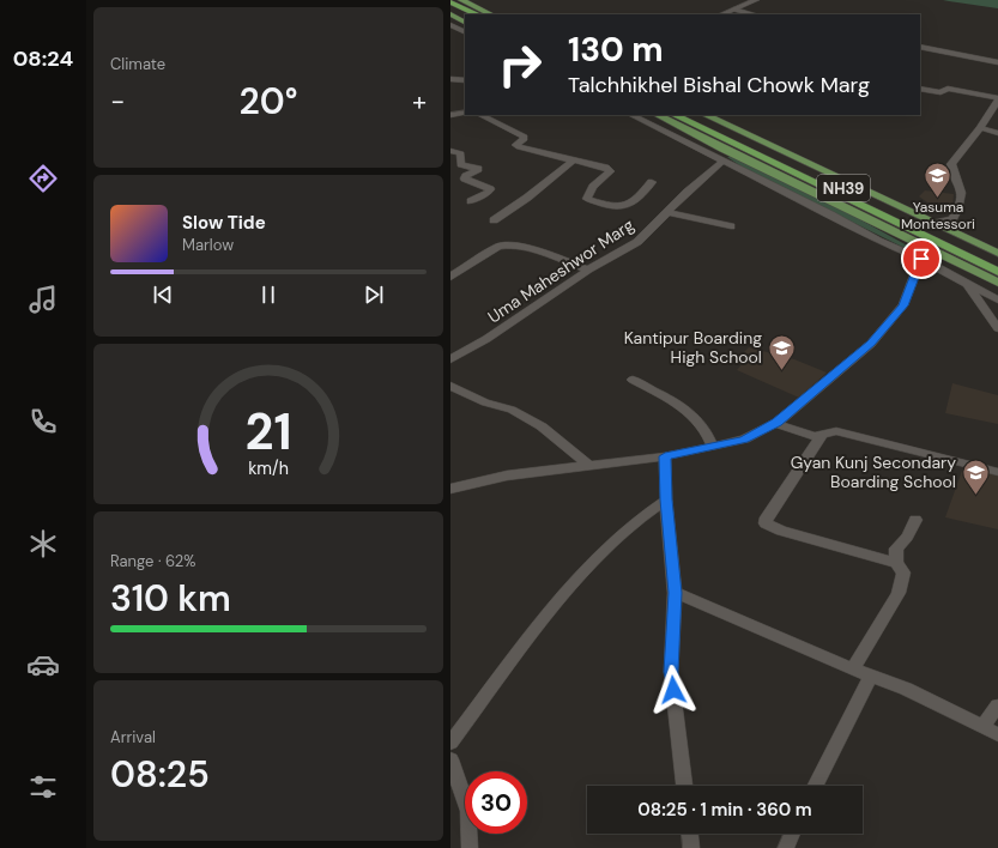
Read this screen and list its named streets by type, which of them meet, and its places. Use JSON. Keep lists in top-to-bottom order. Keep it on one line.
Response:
{"streets":{"highway":["NH39"],"street":["Uma Maheshwor Marg"]},"places":{"school or university":["Yasuma Montessori","Kantipur Boarding High School","Gyan Kunj Secondary Boarding School"]},"page":{"tabs":"08:24","tile":["Climate",["Range · 62%","310 km"],["Arrival","08:25"]],"turn":["130 m","Talchhikhel Bishal Chowk Marg"],"heat":["−","20°","+"],"song":["Slow Tide","Marlow"],"limit":"30","trip":"08:25 · 1 min · 360 m","gauge":["21","km/h"]}}
